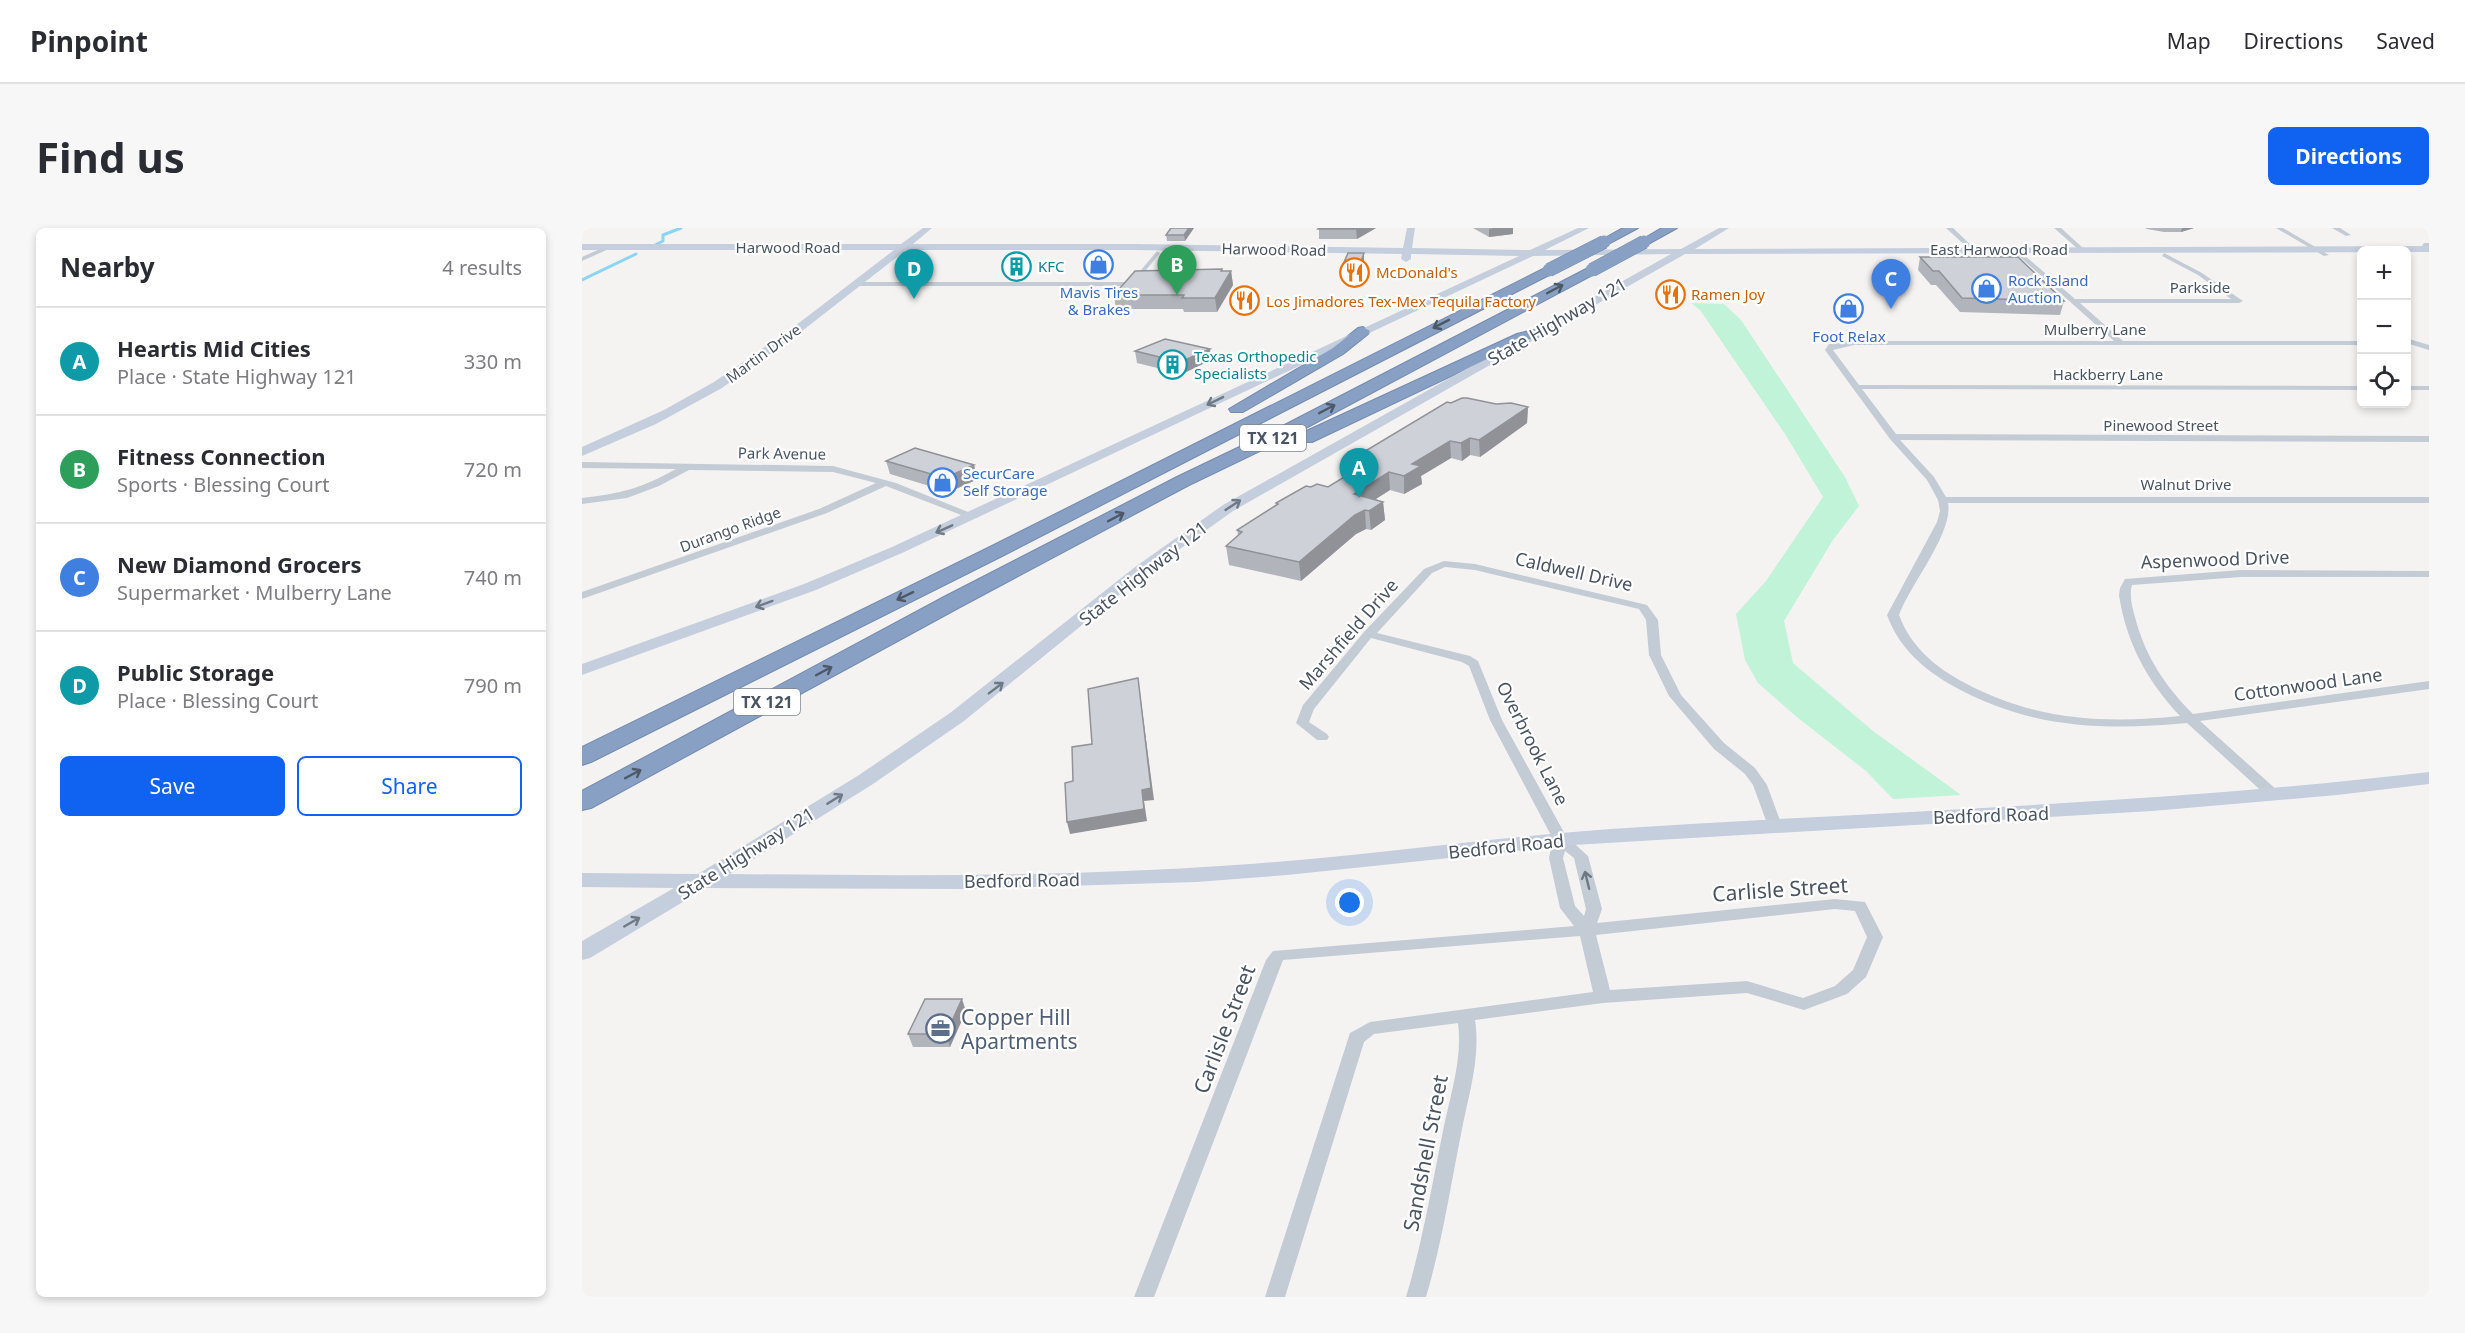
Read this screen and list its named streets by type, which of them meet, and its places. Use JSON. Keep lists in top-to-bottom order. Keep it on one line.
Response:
{"streets":{"highway":["TX 121"],"main road":["Harwood Road","East Harwood Road","State Highway 121","Martin Drive","Bedford Road"],"street":["Parkside","Mulberry Lane","Hackberry Lane","Pinewood Street","Park Avenue","Walnut Drive","Durango Ridge","Aspenwood Drive","Caldwell Drive","Marshfield Drive","Cottonwood Lane","Overbrook Lane","Carlisle Street","Sandshell Street"]},"crossings":[["Harwood Road","East Harwood Road"],["Harwood Road","Martin Drive"],["East Harwood Road","Parkside"],["East Harwood Road","State Highway 121"],["State Highway 121","Bedford Road"],["Mulberry Lane","Hackberry Lane"],["Park Avenue","Durango Ridge"],["Walnut Drive","Cottonwood Lane"],["Aspenwood Drive","Cottonwood Lane"],["Aspenwood Drive","Bedford Road"],["Caldwell Drive","Marshfield Drive"],["Caldwell Drive","Bedford Road"],["Marshfield Drive","Overbrook Lane"],["Overbrook Lane","Bedford Road"],["Overbrook Lane","Carlisle Street"],["Carlisle Street","Sandshell Street"]],"places":{"shop":["Mavis Tires & Brakes","Rock Island Auction","Foot Relax","SecurCare Self Storage"],"building":["KFC","Texas Orthopedic Specialists"],"restaurant":["McDonald's","Ramen Joy","Los Jimadores Tex-Mex Tequila Factory"],"office":["Copper Hill Apartments"]},"page":{"header":"Pinpoint","nav":["Map","Directions","Saved"],"buttons":["Directions",["Save","Share"]],"title":"Find us","heading":["Nearby","4 results"],"pins":["B","D","C","A"],"map_buttons":["+","−"],"list":[{"mark":"A","name":"Heartis Mid Cities","note":"Place · State Highway 121","value":"330 m"},{"mark":"B","name":"Fitness Connection","note":"Sports · Blessing Court","value":"720 m"},{"mark":"C","name":"New Diamond Grocers","note":"Supermarket · Mulberry Lane","value":"740 m"},{"mark":"D","name":"Public Storage","note":"Place · Blessing Court","value":"790 m"}]}}
